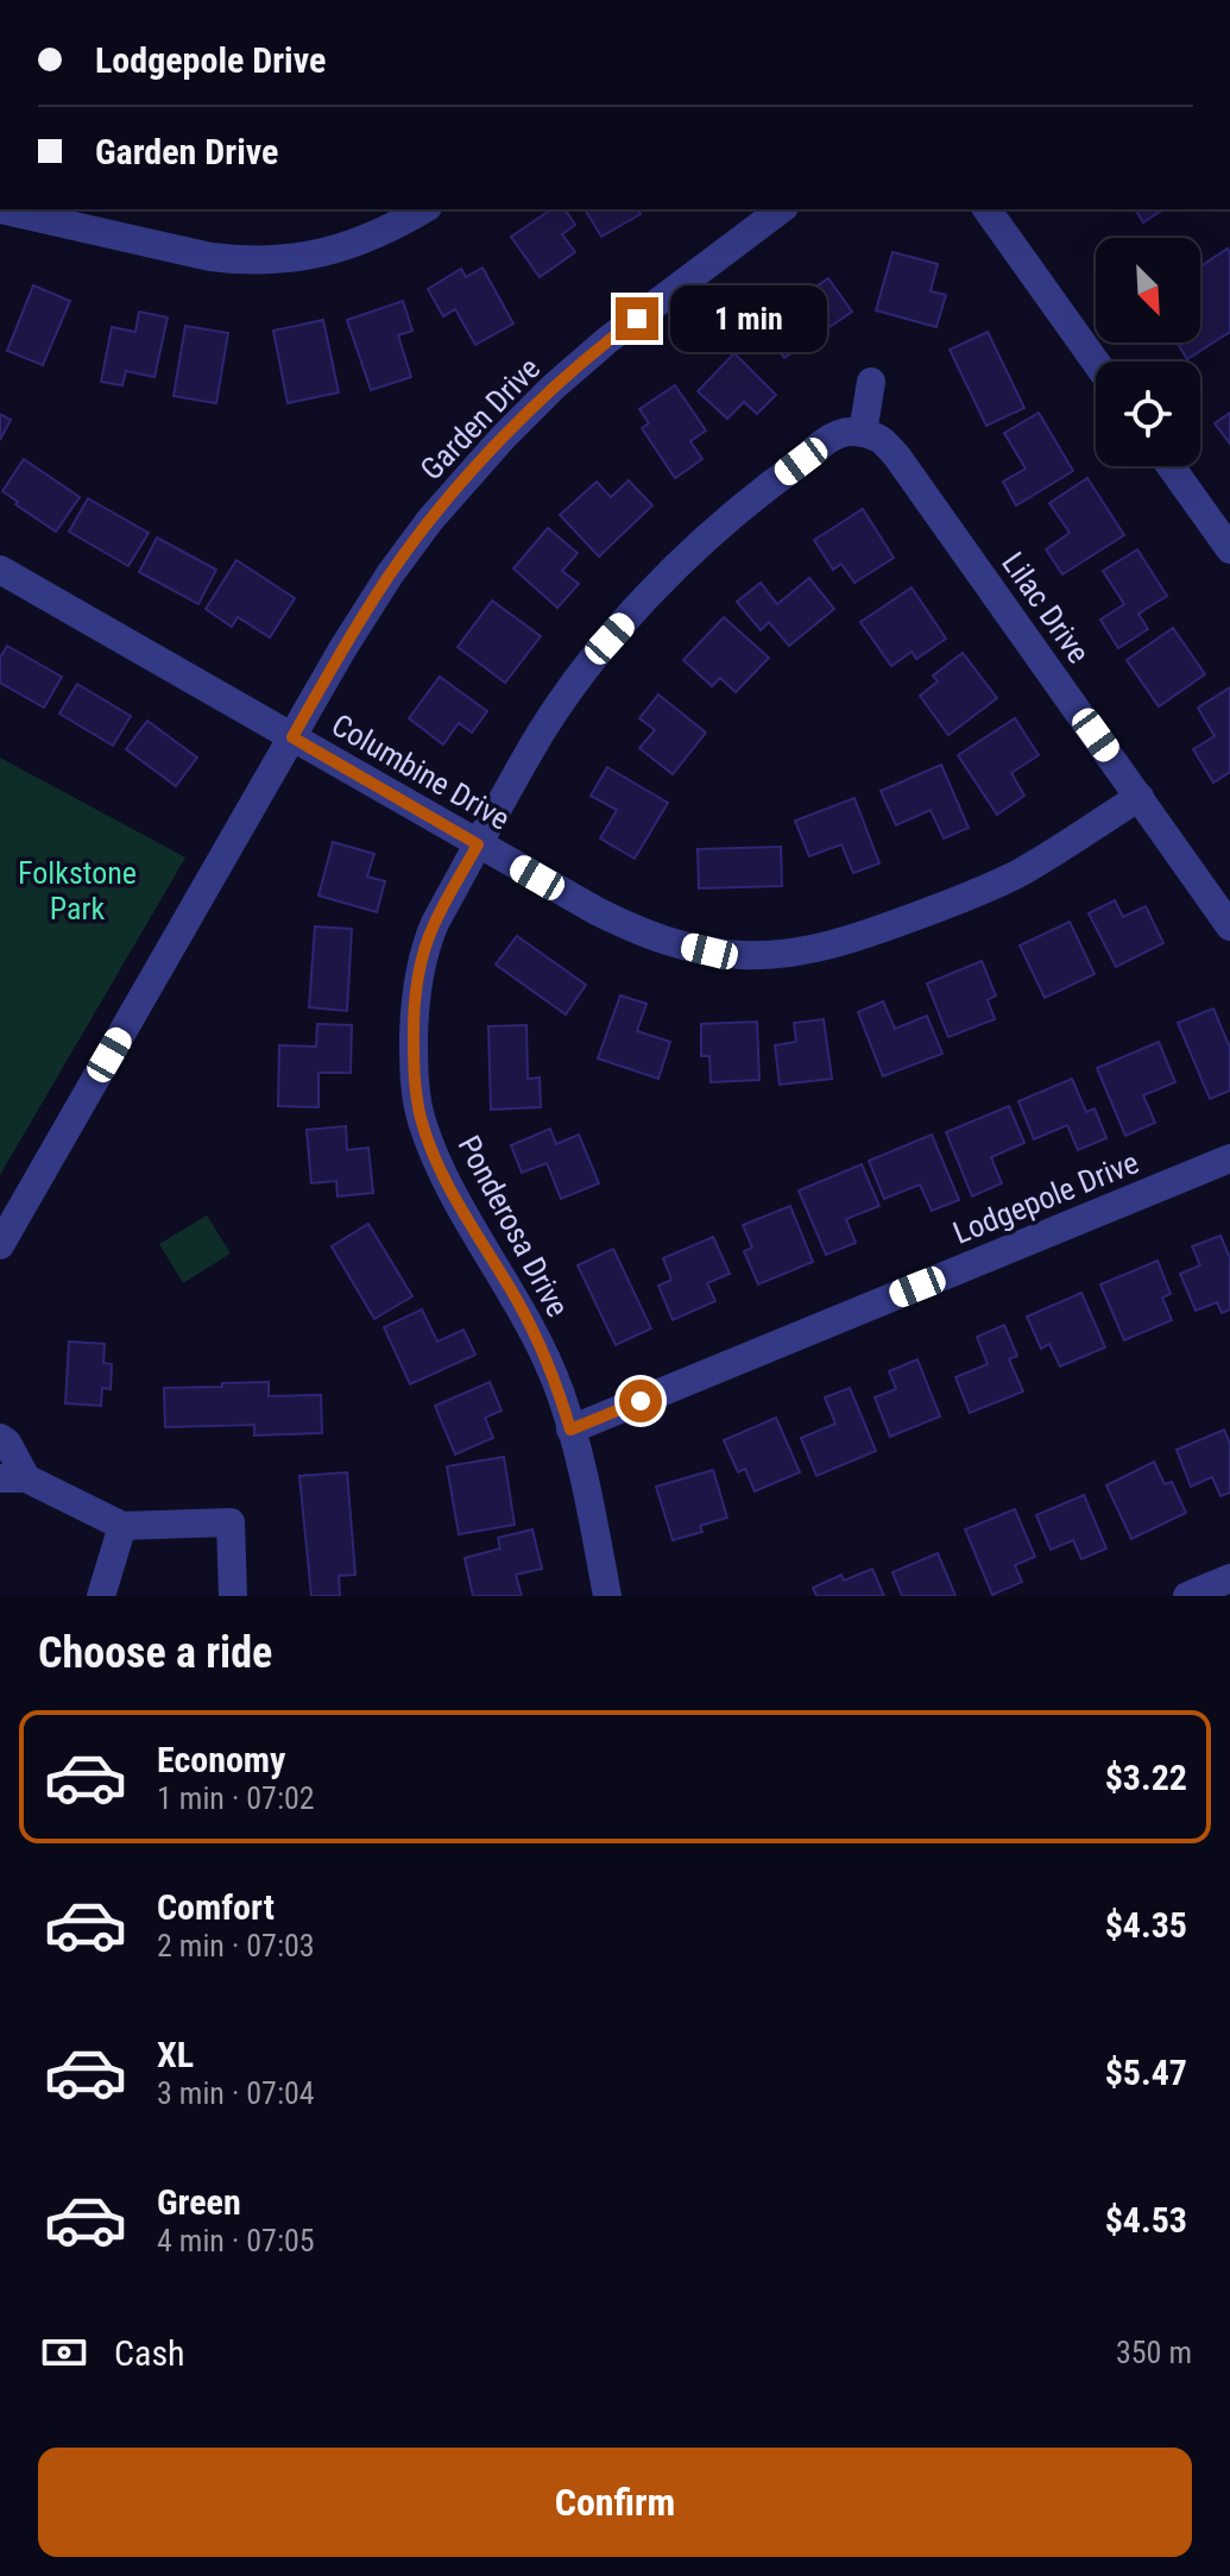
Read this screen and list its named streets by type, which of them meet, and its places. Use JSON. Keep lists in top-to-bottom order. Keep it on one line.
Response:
{"streets":{"street":["Garden Drive","Lilac Drive","Columbine Drive","Lodgepole Drive","Ponderosa Drive"]},"crossings":[["Garden Drive","Columbine Drive"],["Lilac Drive","Columbine Drive"],["Lilac Drive","Ponderosa Drive"],["Columbine Drive","Ponderosa Drive"],["Lodgepole Drive","Ponderosa Drive"]],"parks":["Folkstone Park"],"north":"bottom right","page":{"banner":["Lodgepole Drive","Garden Drive"],"bubble":"1 min","heading":"Choose a ride","list":[{"name":"Economy","note":"1 min · 07:02","value":"$3.22"},{"name":"Comfort","note":"2 min · 07:03","value":"$4.35"},{"name":"XL","note":"3 min · 07:04","value":"$5.47"},{"name":"Green","note":"4 min · 07:05","value":"$4.53"}],"pay":["Cash","350 m"],"buttons":"Confirm"}}
